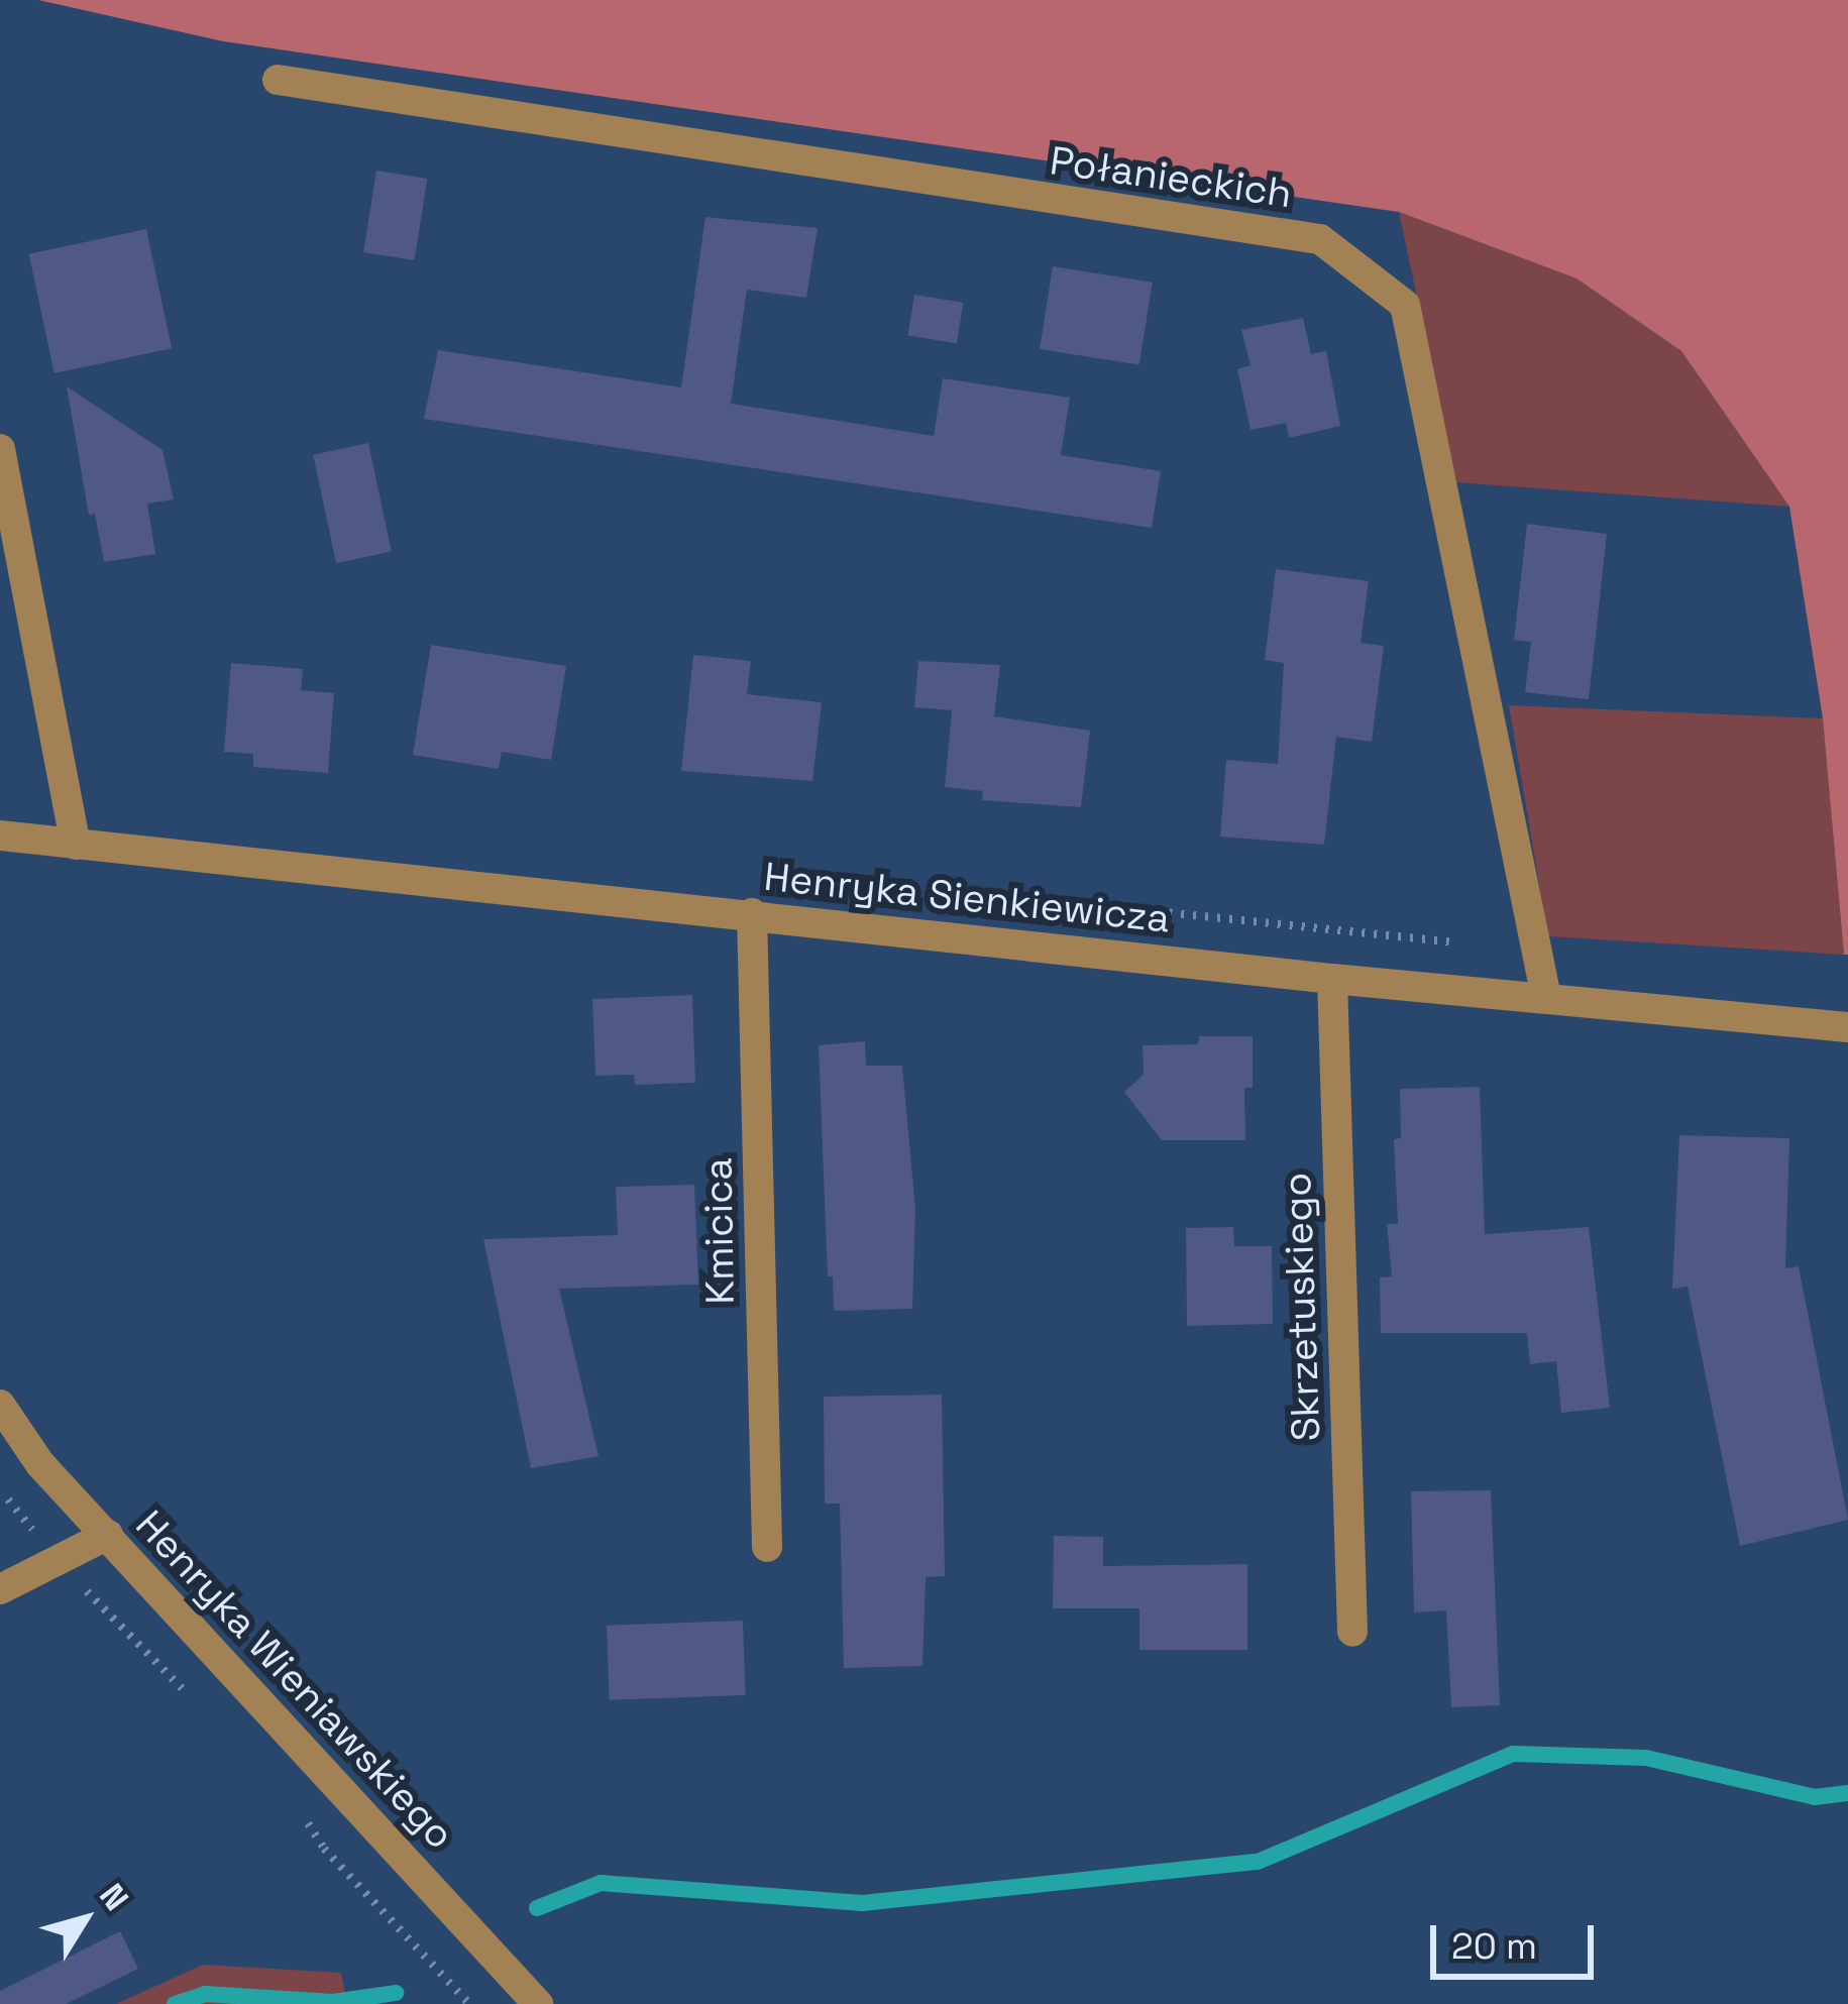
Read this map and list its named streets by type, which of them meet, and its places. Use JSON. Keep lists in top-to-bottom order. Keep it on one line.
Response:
{"streets":{"street":["Połanieckich","Henryka Sienkiewicza","Kmicica","Skrzetuskiego","Henryka Wieniawskiego"]},"crossings":[["Połanieckich","Henryka Sienkiewicza"],["Henryka Sienkiewicza","Kmicica"],["Henryka Sienkiewicza","Skrzetuskiego"]],"scale_bar":"20 m","north":"top right"}
